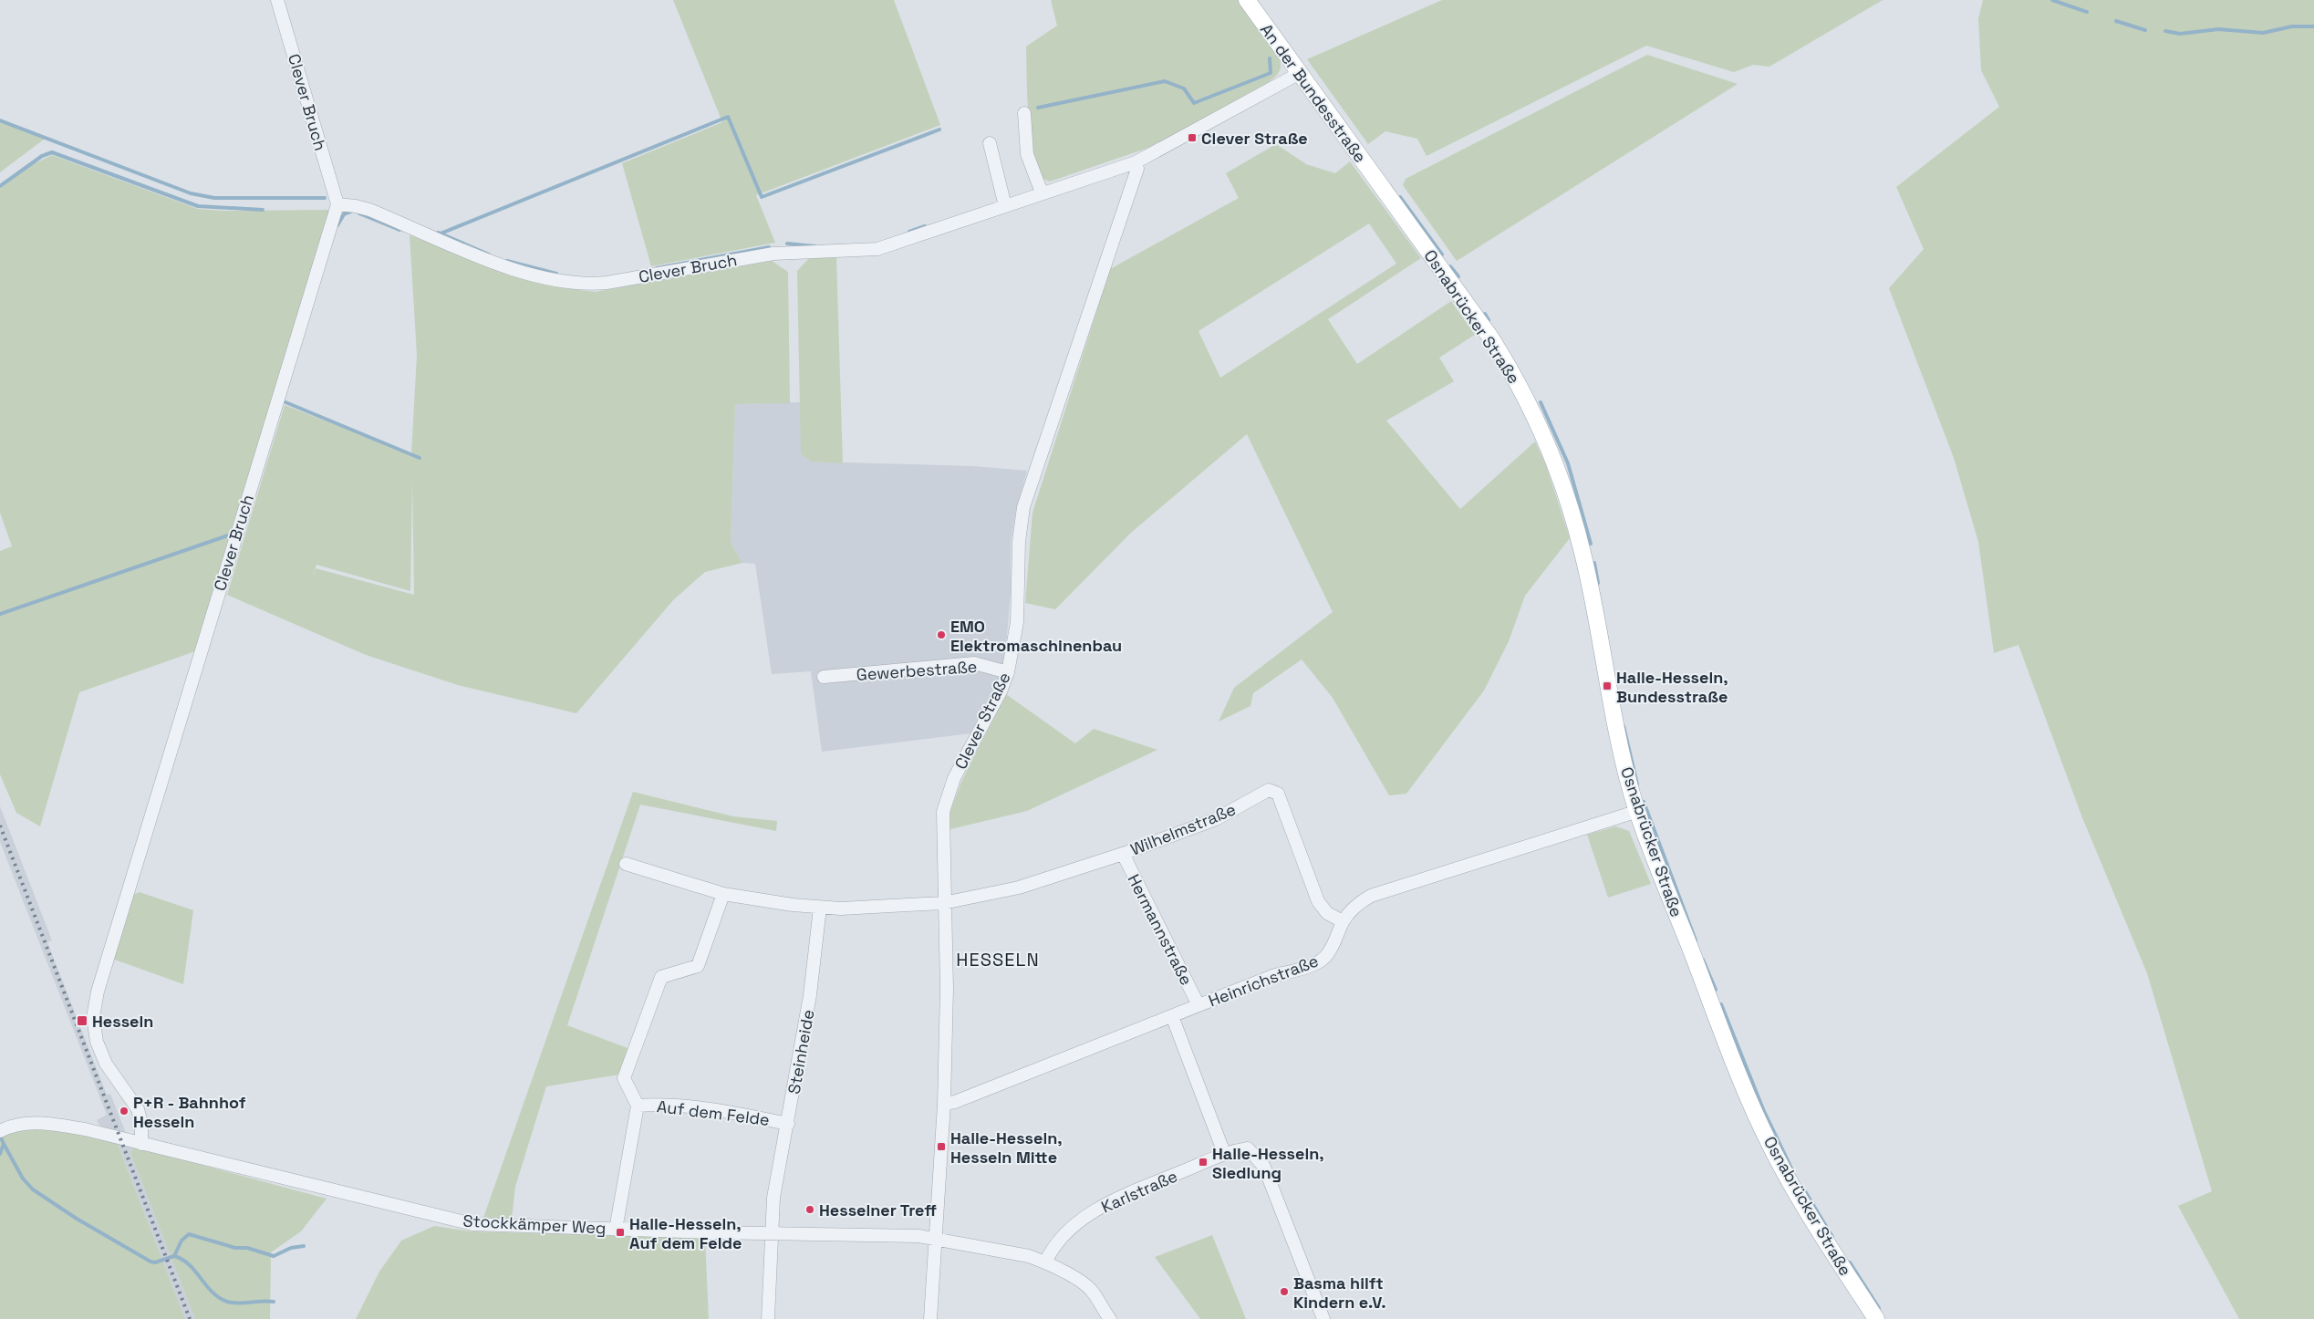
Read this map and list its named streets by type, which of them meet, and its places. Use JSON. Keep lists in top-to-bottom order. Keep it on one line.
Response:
{"streets":{"main road":["An der Bundesstraße","Osnabrücker Straße"],"street":["Clever Bruch","Gewerbestraße","Clever Straße","Wilhelmstraße","Hermannstraße","Heinrichstraße","Steinheide","Auf dem Felde","Karlstraße","Stockkämper Weg"]},"crossings":[["An der Bundesstraße","Osnabrücker Straße"],["Clever Bruch","Clever Straße"],["Clever Bruch","Stockkämper Weg"],["Osnabrücker Straße","Heinrichstraße"],["Gewerbestraße","Clever Straße"],["Clever Straße","Wilhelmstraße"],["Clever Straße","Heinrichstraße"],["Clever Straße","Stockkämper Weg"],["Wilhelmstraße","Hermannstraße"],["Wilhelmstraße","Heinrichstraße"],["Hermannstraße","Heinrichstraße"],["Steinheide","Auf dem Felde"],["Steinheide","Stockkämper Weg"],["Auf dem Felde","Stockkämper Weg"],["Karlstraße","Stockkämper Weg"]],"districts":["HESSELN"],"places":{"transit":["Clever Straße","Halle-Hesseln, Bundesstraße","Hesseln","Halle-Hesseln, Hesseln Mitte","Halle-Hesseln, Siedlung","Halle-Hesseln, Auf dem Felde"],"other":["EMO Elektromaschinenbau","P+R - Bahnhof Hesseln","Hesselner Treff","Basma hilft Kindern e.V."]}}
